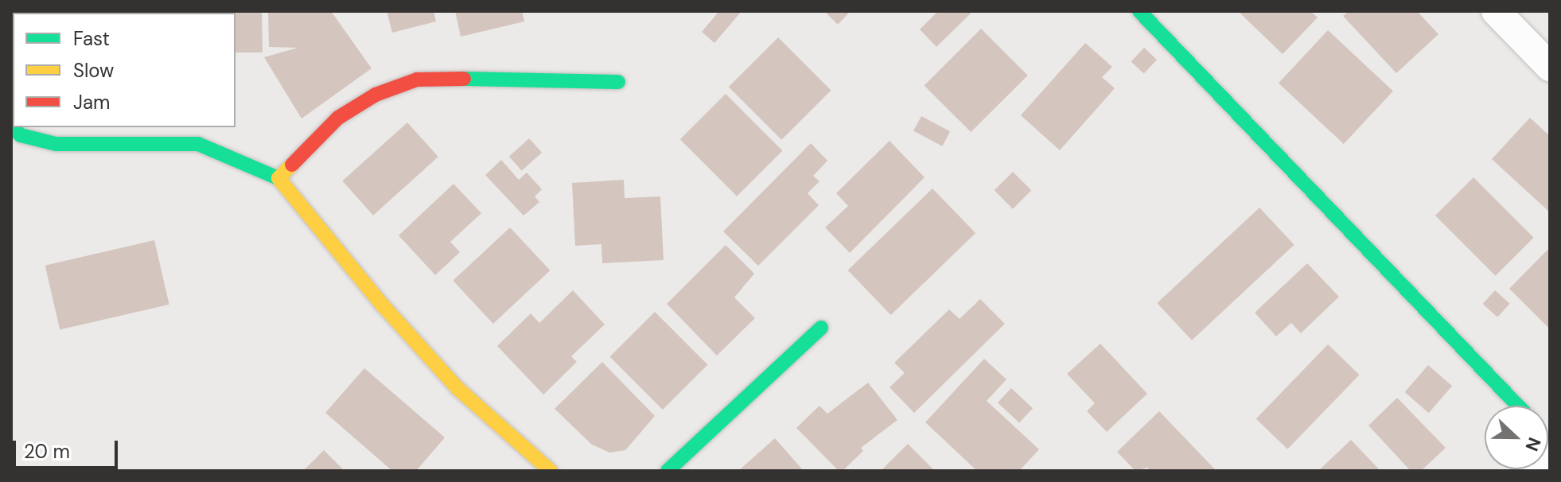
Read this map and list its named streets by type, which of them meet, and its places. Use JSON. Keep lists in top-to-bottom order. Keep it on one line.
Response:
{"legend":["Fast","Slow","Jam"],"scale_bar":"20 m","north":"right"}
